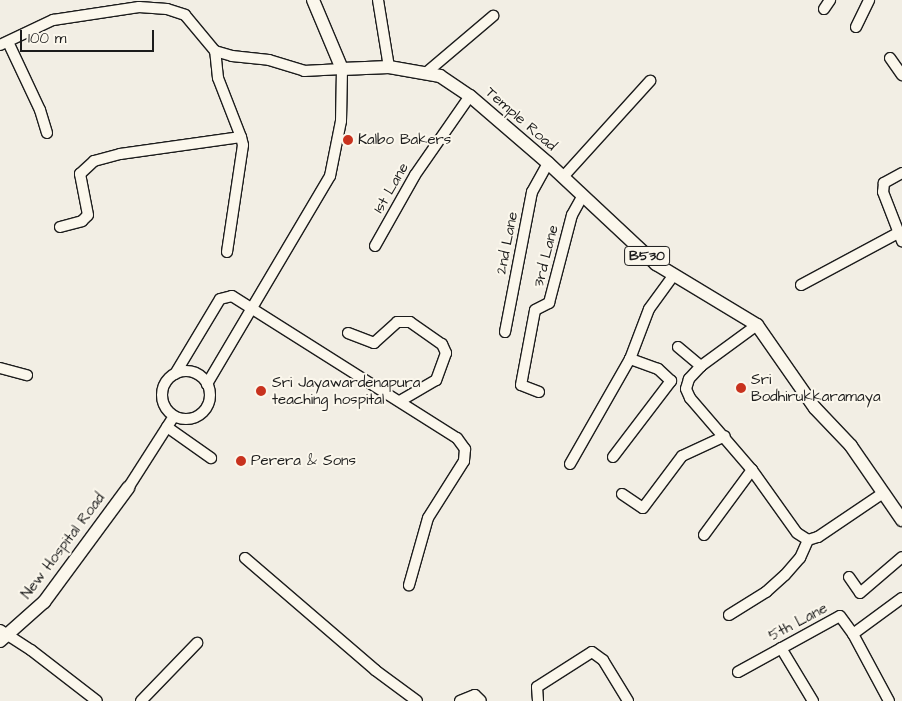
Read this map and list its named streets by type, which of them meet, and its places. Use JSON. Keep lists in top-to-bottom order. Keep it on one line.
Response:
{"streets":{"main road":["Temple Road","B530","New Hospital Road"],"street":["1st Lane","2nd Lane","3rd Lane","5th Lane"]},"crossings":[["Temple Road","1st Lane"],["Temple Road","2nd Lane"],["Temple Road","3rd Lane"]],"places":["Kalbo Bakers","Sri Bodhirukkaramaya","Sri Jayawardenapura teaching hospital","Perera & Sons"],"scale_bar":"100 m"}
